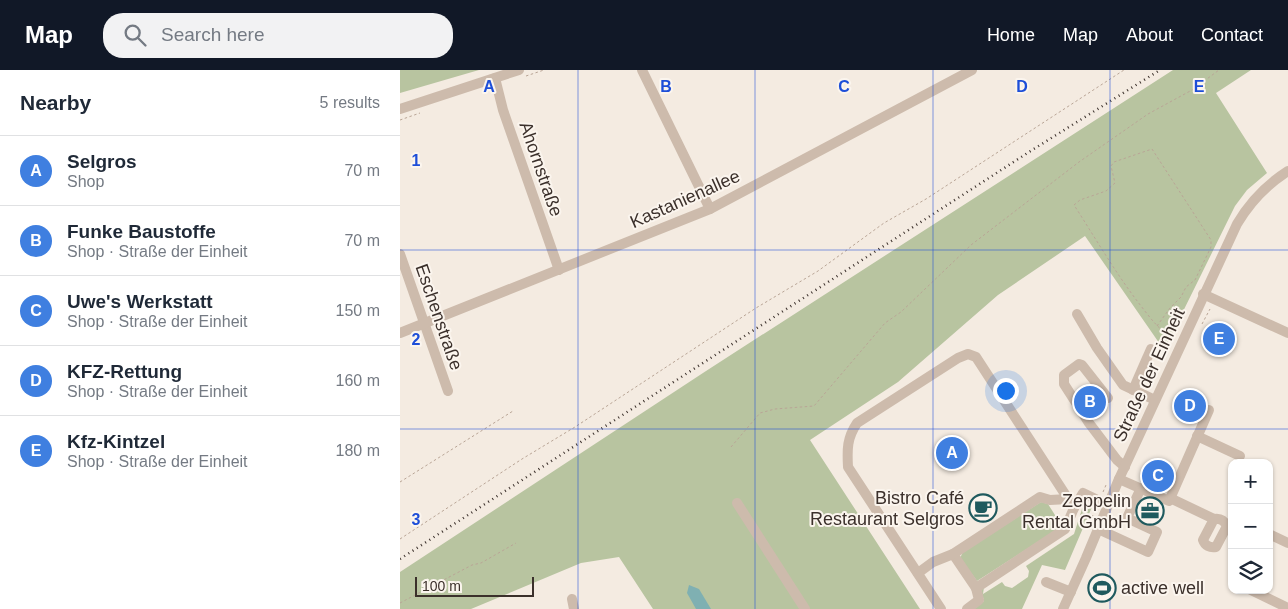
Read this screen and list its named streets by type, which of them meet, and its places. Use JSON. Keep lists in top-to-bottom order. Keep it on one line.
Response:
{"streets":{"street":["Ahornstraße","Kastanienallee","Eschenstraße","Straße der Einheit"]},"crossings":[["Ahornstraße","Kastanienallee"],["Kastanienallee","Eschenstraße"]],"places":{"cafe":["Bistro Café Restaurant Selgros"],"office":["Zeppelin Rental GmbH"],"sports":["active well"]},"scale_bar":"100 m","page":{"header":"Map","search":"Search here","nav":["Home","Map","About","Contact"],"heading":["Nearby","5 results"],"list":[{"mark":"A","name":"Selgros","note":"Shop","value":"70 m"},{"mark":"B","name":"Funke Baustoffe","note":"Shop · Straße der Einheit","value":"70 m"},{"mark":"C","name":"Uwe's Werkstatt","note":"Shop · Straße der Einheit","value":"150 m"},{"mark":"D","name":"KFZ-Rettung","note":"Shop · Straße der Einheit","value":"160 m"},{"mark":"E","name":"Kfz-Kintzel","note":"Shop · Straße der Einheit","value":"180 m"}],"pins":["E","B","D","A","C"],"map_buttons":["+","−"],"scale":"100 m"},"grid":{"columns":["A","B","C","D","E"],"rows":["1","2","3"]}}
